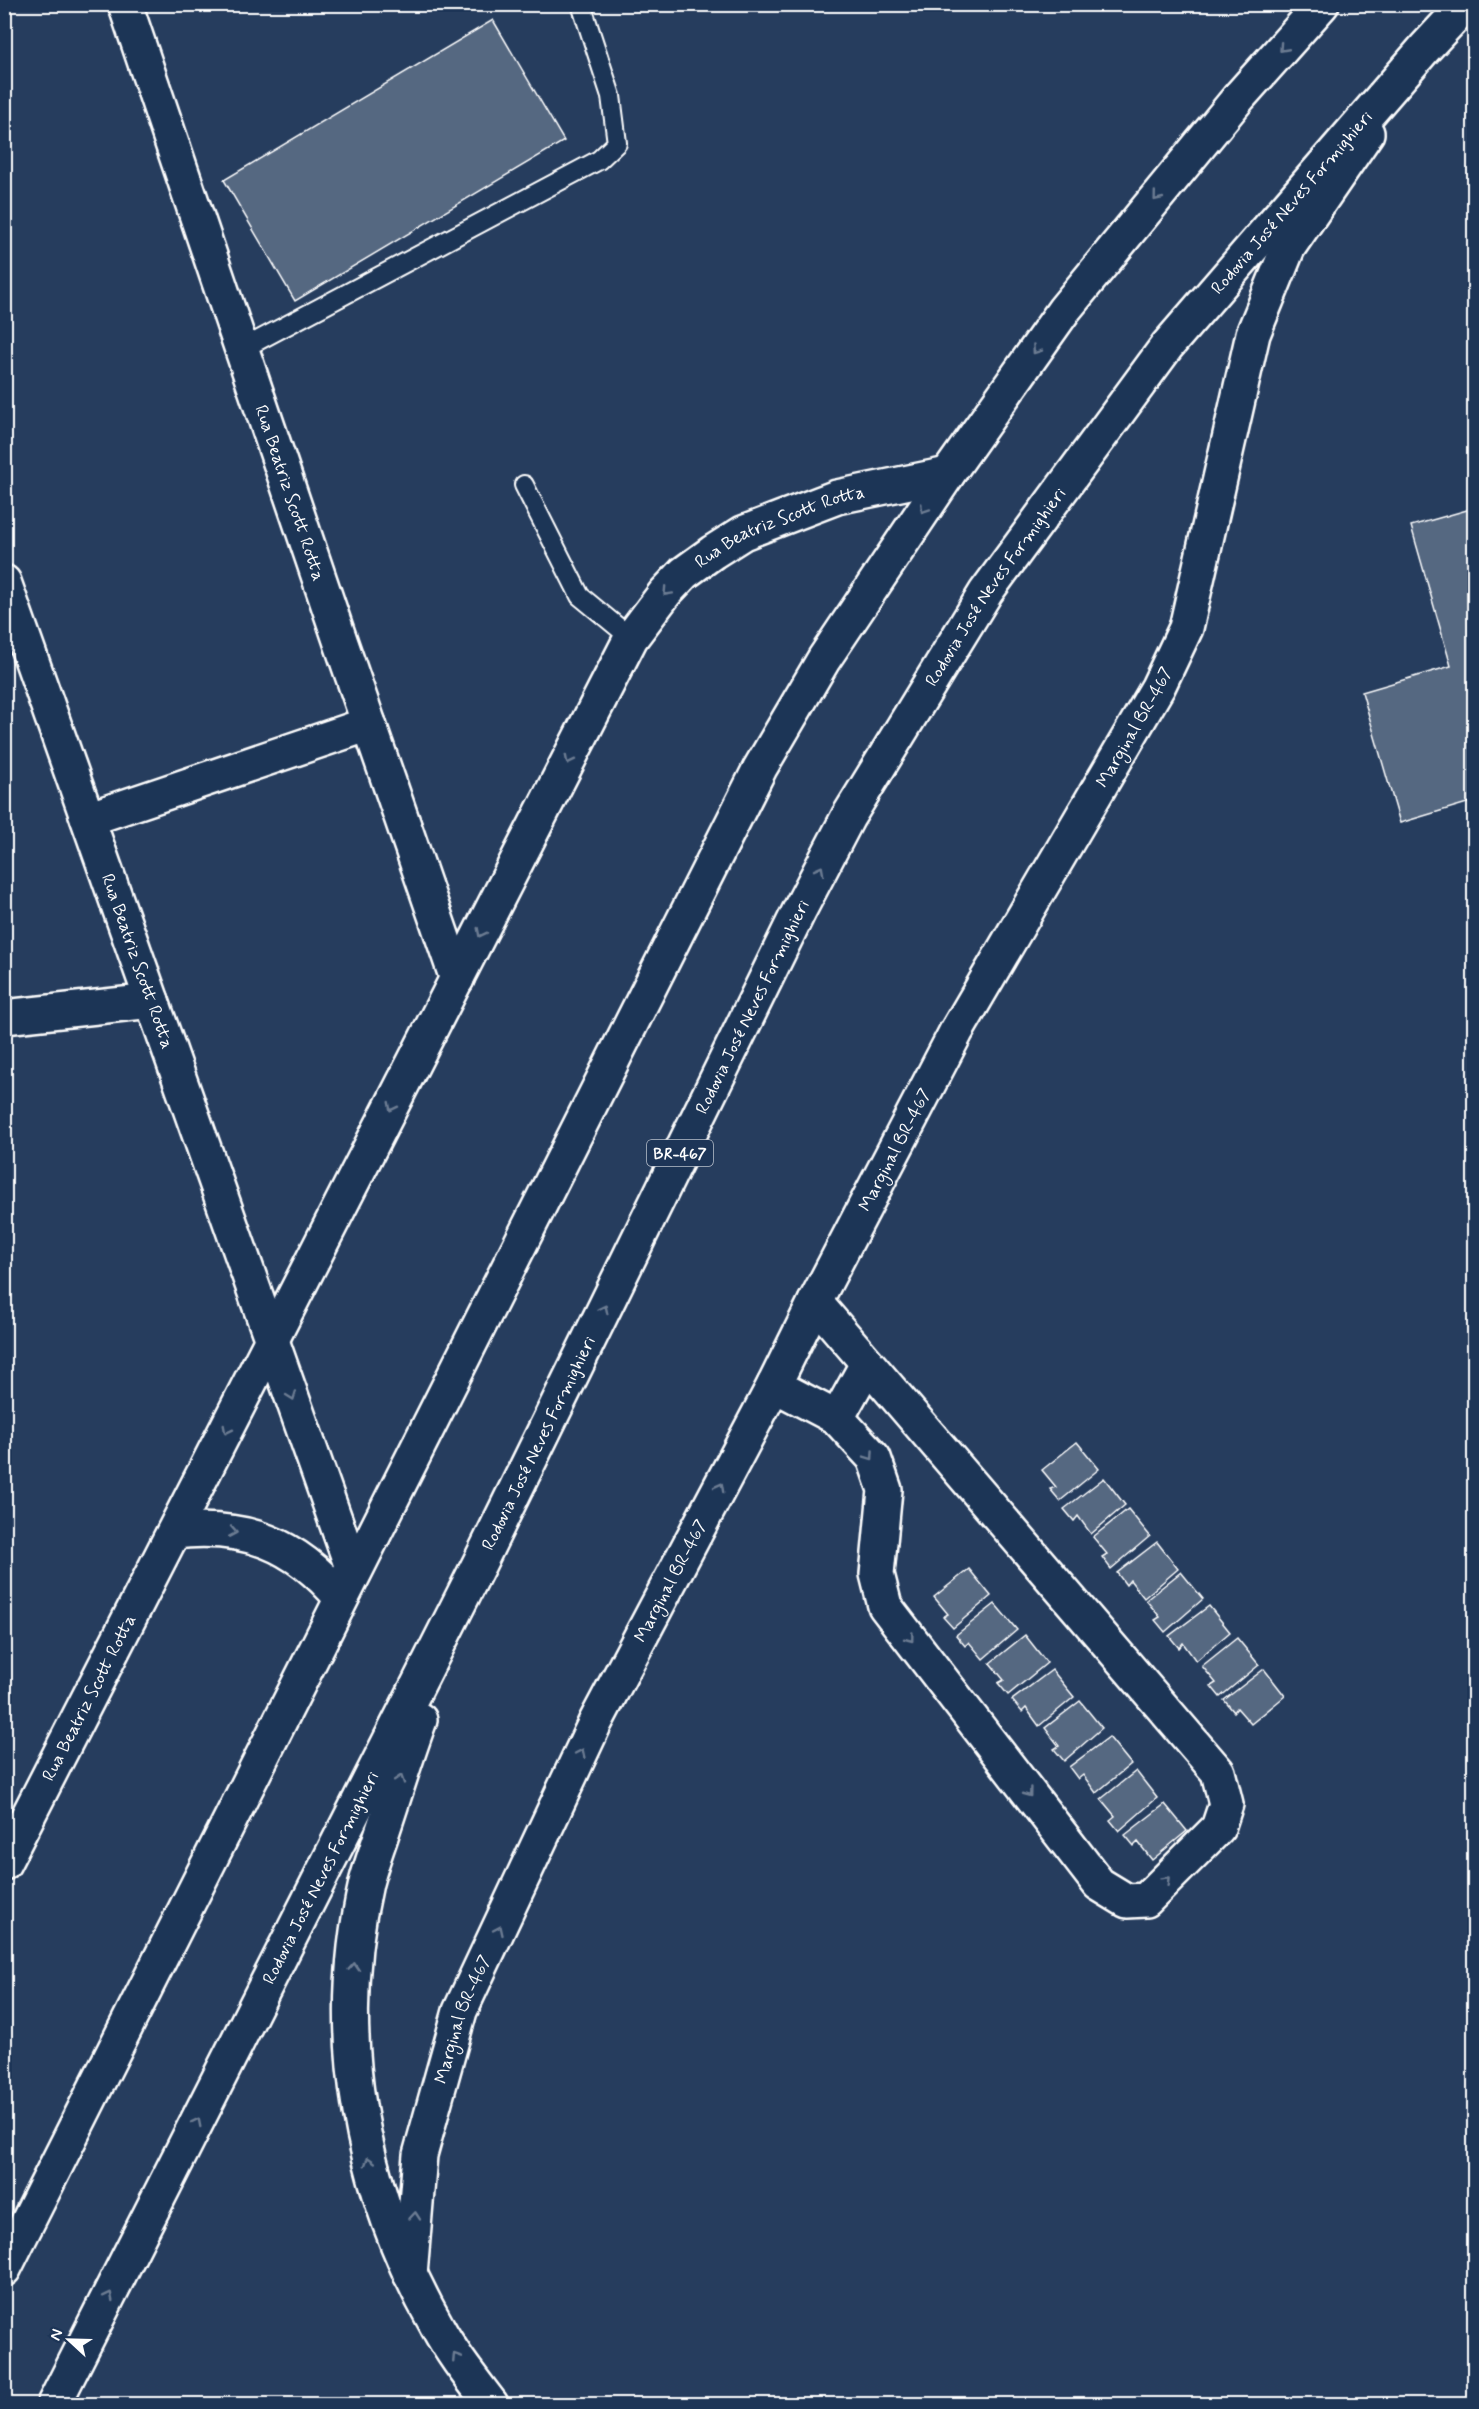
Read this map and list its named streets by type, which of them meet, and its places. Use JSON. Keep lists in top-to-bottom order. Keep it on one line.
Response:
{"streets":{"main road":["Rodovia José Neves Formighieri","Rua Beatriz Scott Rotta","Marginal BR-467","BR-467"]},"crossings":[["Rodovia José Neves Formighieri","Marginal BR-467"]],"north":"left"}
